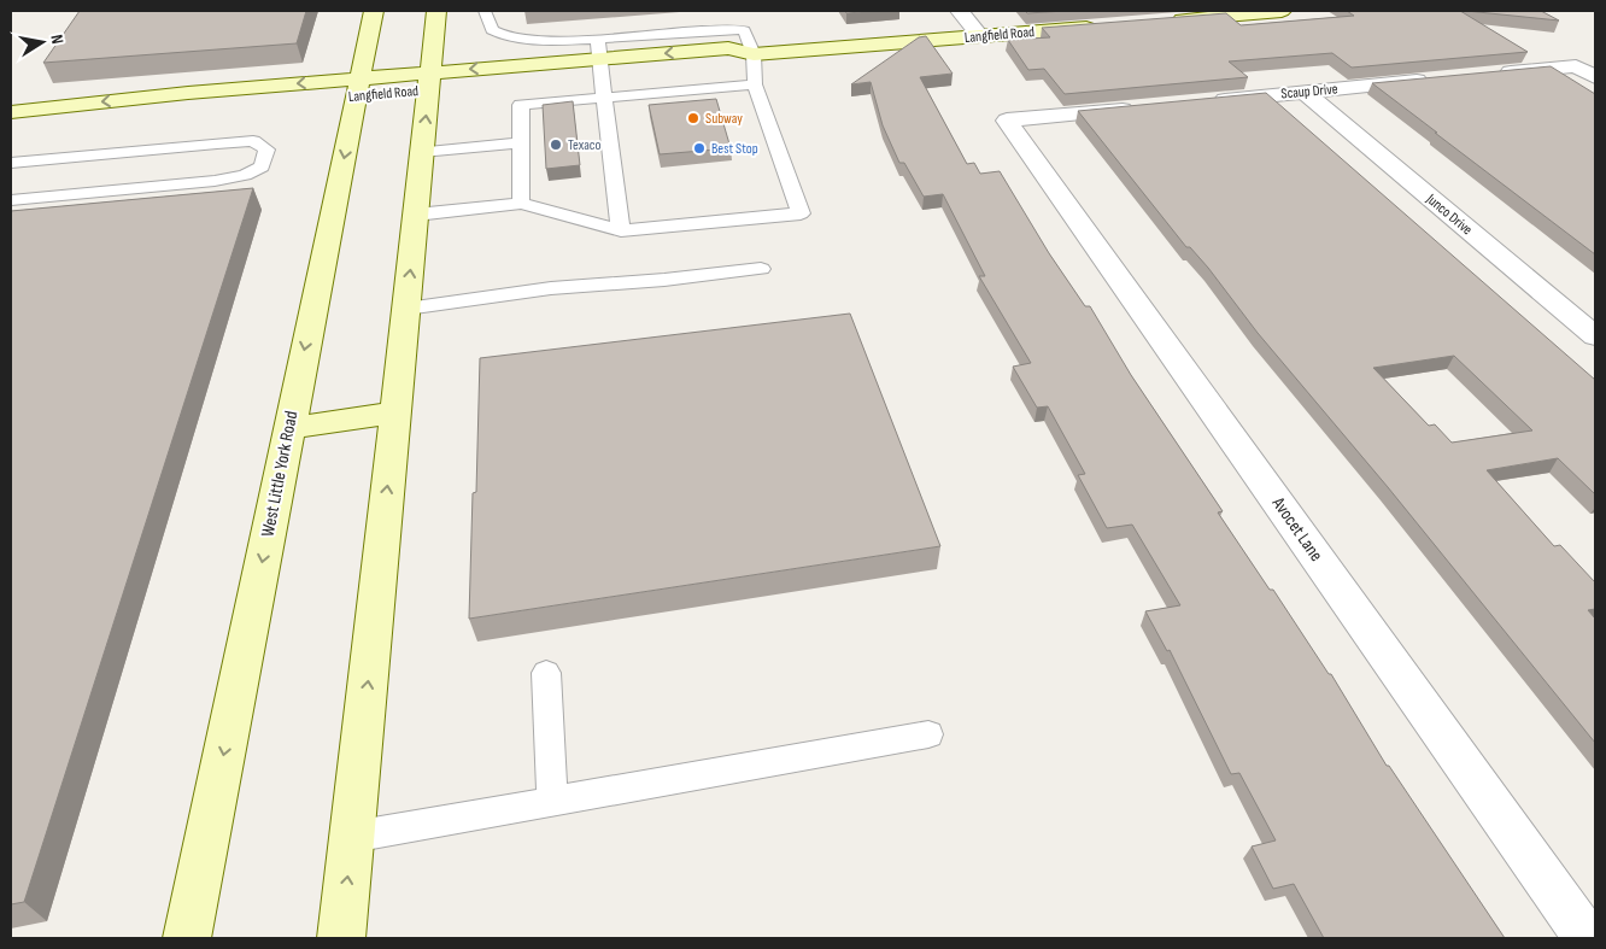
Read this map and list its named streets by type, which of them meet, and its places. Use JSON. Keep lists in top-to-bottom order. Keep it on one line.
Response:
{"streets":{"main road":["Langfield Road","West Little York Road"],"street":["Scaup Drive","Junco Drive","Avocet Lane"]},"crossings":[["Langfield Road","West Little York Road"],["Scaup Drive","Junco Drive"]],"places":["Subway","Texaco","Best Stop"],"north":"right"}
